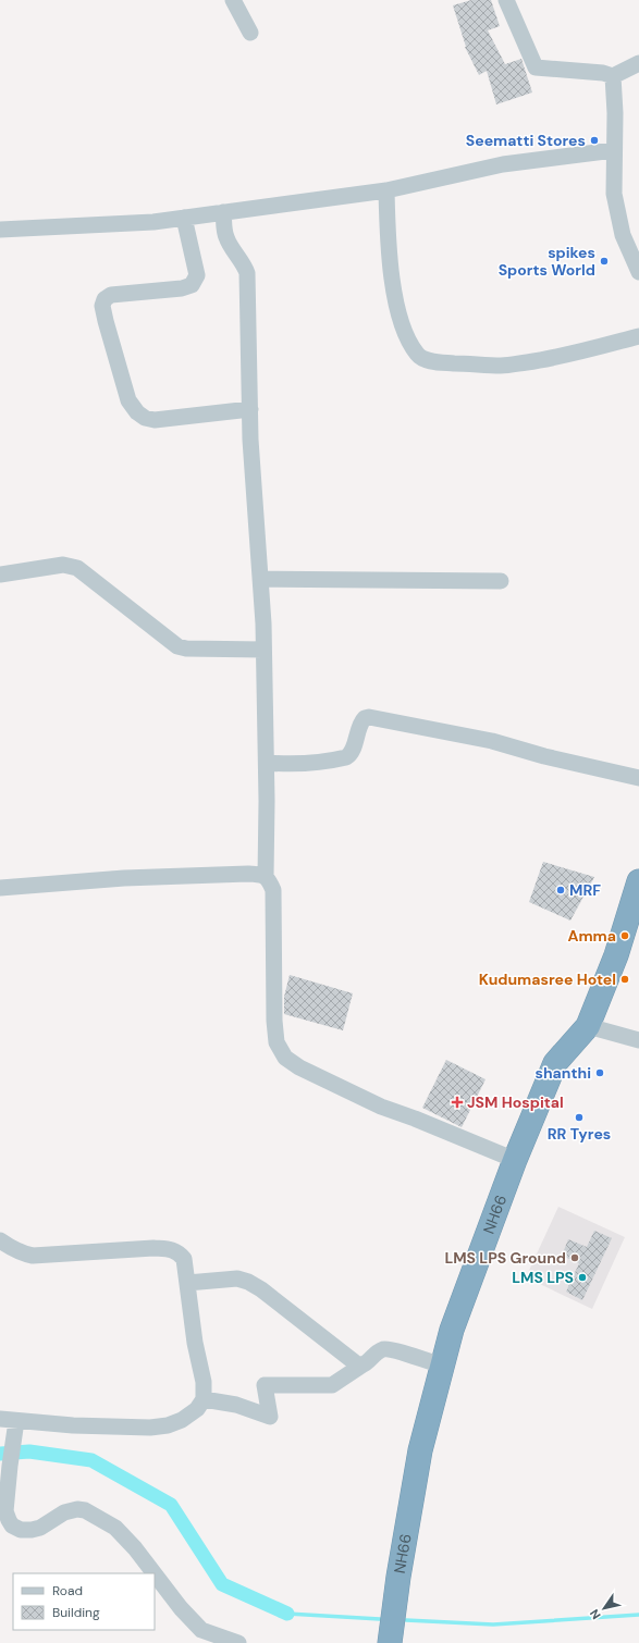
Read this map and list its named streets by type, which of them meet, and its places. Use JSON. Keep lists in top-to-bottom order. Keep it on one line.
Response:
{"streets":{"highway":["NH66"]},"places":{"other":["Seematti Stores","spikes Sports World","MRF","Amma","Kudumasree Hotel","shanthi","RR Tyres","LMS LPS Ground","LMS LPS"],"health":["JSM Hospital"]},"legend":["Road","Building"],"north":"bottom left"}
